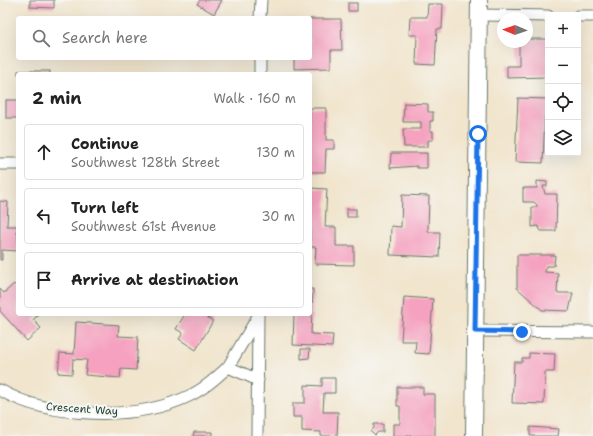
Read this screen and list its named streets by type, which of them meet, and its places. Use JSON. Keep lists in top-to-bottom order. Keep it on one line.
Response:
{"streets":{"street":["Crescent Way"]},"north":"left","page":{"map_buttons":["+","−"],"search":"Search here","heading":["2 min","Walk · 160 m"],"list":[["Continue","Southwest 128th Street","130 m"],["Turn left","Southwest 61st Avenue","30 m"],"Arrive at destination"]}}
